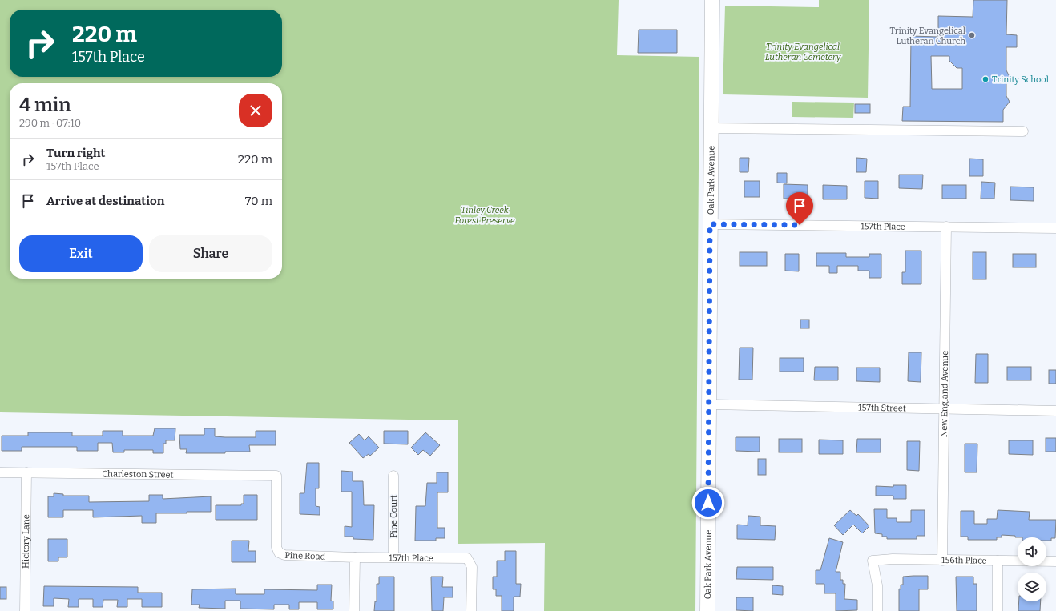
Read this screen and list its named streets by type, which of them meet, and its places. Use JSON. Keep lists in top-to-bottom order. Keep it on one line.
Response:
{"streets":{"street":["Oak Park Avenue","157th Place","New England Avenue","157th Street","Charleston Street","Pine Court","Hickory Lane","Pine Road","156th Place"]},"crossings":[["Oak Park Avenue","157th Place"],["Oak Park Avenue","157th Street"],["157th Place","New England Avenue"],["157th Place","Pine Court"],["157th Place","Pine Road"],["New England Avenue","157th Street"],["New England Avenue","156th Place"],["Charleston Street","Hickory Lane"],["Charleston Street","Pine Road"]],"parks":["Trinity Evangelical Lutheran Cemetery","Tinley Creek Forest Preserve"],"places":["Trinity Evangelical Lutheran Church","Trinity School"],"page":{"turn":["220 m","157th Place"],"heading":["4 min","290 m · 07:10"],"list":[{"name":"Turn right","note":"157th Place","value":"220 m"},{"name":"Arrive at destination","value":"70 m"}],"buttons":["Exit","Share"]}}
